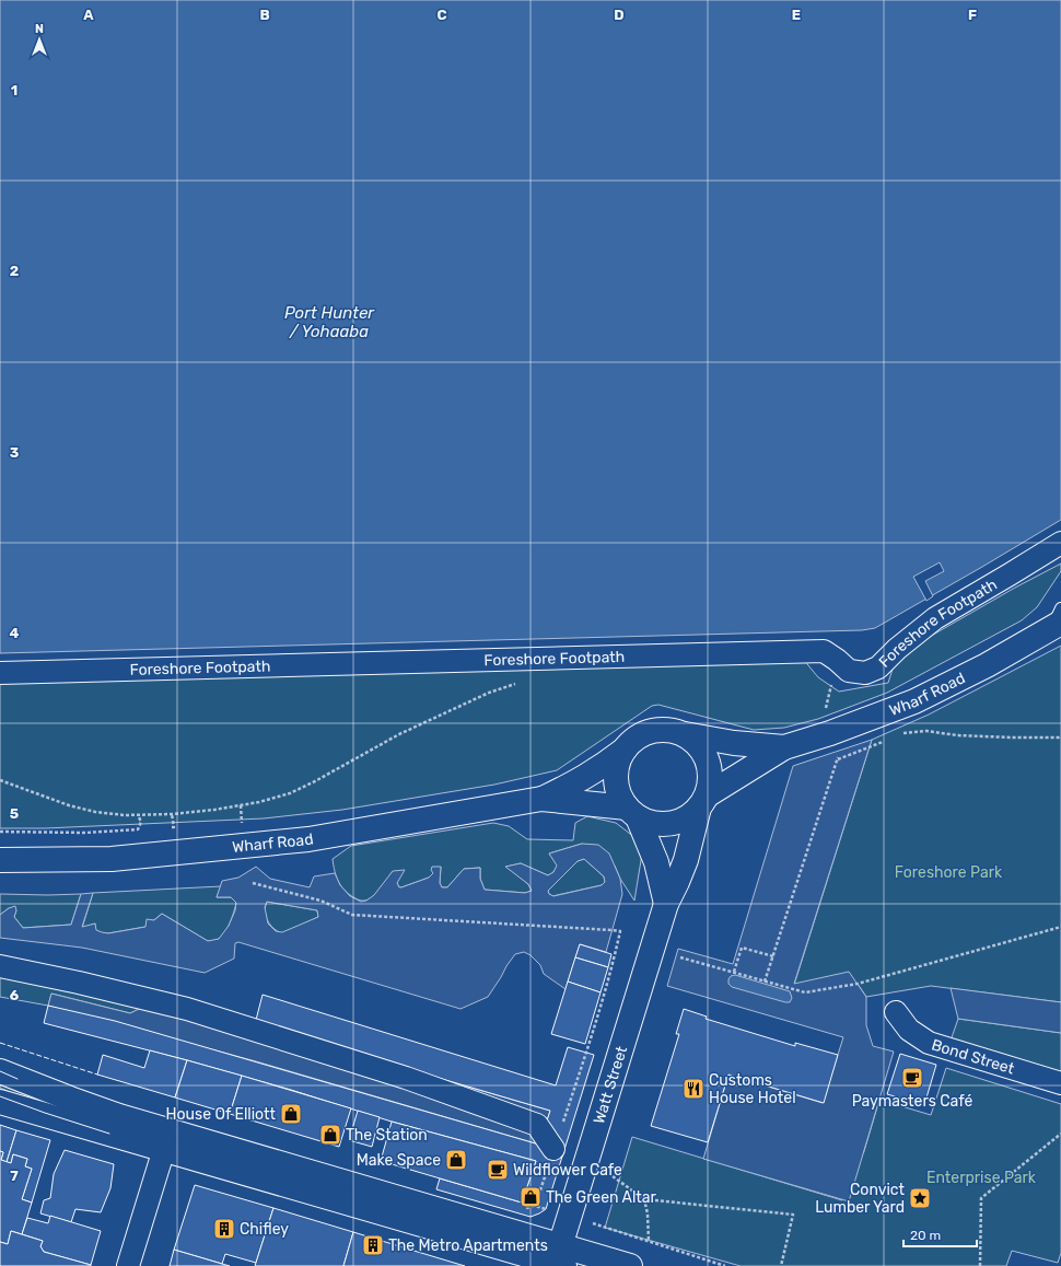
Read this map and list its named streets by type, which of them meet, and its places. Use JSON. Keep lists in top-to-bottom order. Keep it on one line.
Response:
{"streets":{"main road":["Wharf Road","Watt Street"],"street":["Foreshore Footpath","Bond Street"]},"crossings":[["Wharf Road","Watt Street"]],"water":["Port Hunter / Yohaaba"],"parks":["Foreshore Park","Enterprise Park"],"places":{"cafe":["Paymasters Café","Wildflower Cafe"],"restaurant":["Customs House Hotel"],"shop":["House Of Elliott","The Station","Make Space","The Green Altar"],"place":["Convict Lumber Yard"],"building":["Chifley","The Metro Apartments"]},"scale_bar":"20 m","north":"top","grid":{"columns":["A","B","C","D","E","F"],"rows":["1","2","3","4","5","6","7"]}}
